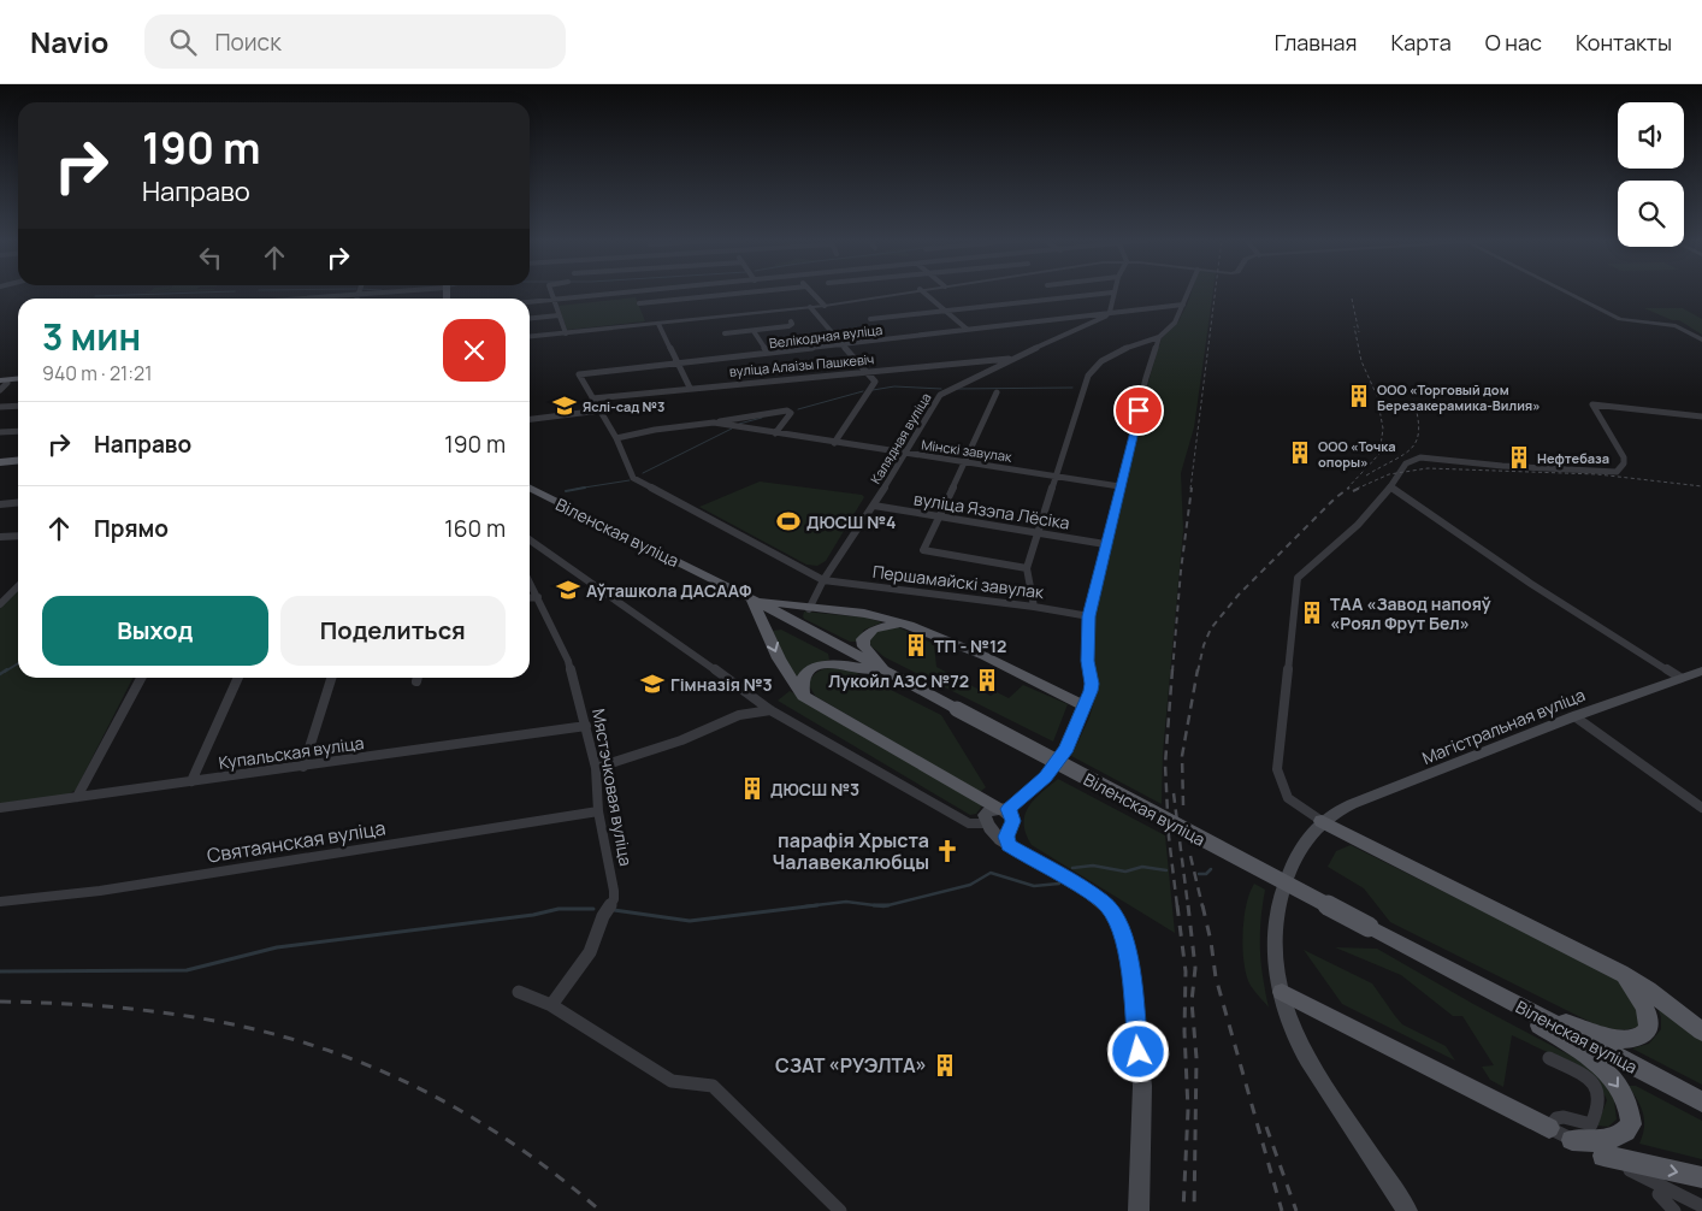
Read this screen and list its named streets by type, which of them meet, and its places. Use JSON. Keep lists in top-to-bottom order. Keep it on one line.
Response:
{"streets":{"main road":["Віленская вуліца","Магістральная вуліца"],"street":["Велікодная вуліца","вуліца Алаізы Пашкевіч","Калядная вуліца","Мінскі завулак","вуліца Язэпа Лёсіка","Першамайскі завулак","Купальская вуліца","Мястэчковая вуліца","Святаянская вуліца"]},"crossings":[["Велікодная вуліца","вуліца Алаізы Пашкевіч"],["Велікодная вуліца","Калядная вуліца"],["вуліца Алаізы Пашкевіч","Калядная вуліца"],["Калядная вуліца","Мінскі завулак"],["Калядная вуліца","вуліца Язэпа Лёсіка"],["Калядная вуліца","Першамайскі завулак"],["Купальская вуліца","Мястэчковая вуліца"],["Мястэчковая вуліца","Святаянская вуліца"]],"places":{"building":["ООО «Торговый дом Березакерамика-Вилия»","ООО «Точка опоры»","Нефтебаза","ТАА «Завод напояў «Роял Фрут Бел»","ТП - №12","Лукойл АЗС №72","ДЮСШ №3","СЗАТ «РУЭЛТА»"],"school or university":["Яслі-сад №3","Аўташкола ДАСААФ","Гімназія №3"],"sports":["ДЮСШ №4"],"church":["парафія Хрыста Чалавекалюбцы"]},"page":{"header":"Navio","search":"Поиск","nav":["Главная","Карта","О нас","Контакты"],"turn":["190 m","Направо"],"heading":["3 мин","940 m · 21:21"],"list":[{"name":"Направо","value":"190 m"},{"name":"Прямо","value":"160 m"}],"buttons":["Выход","Поделиться"]}}
